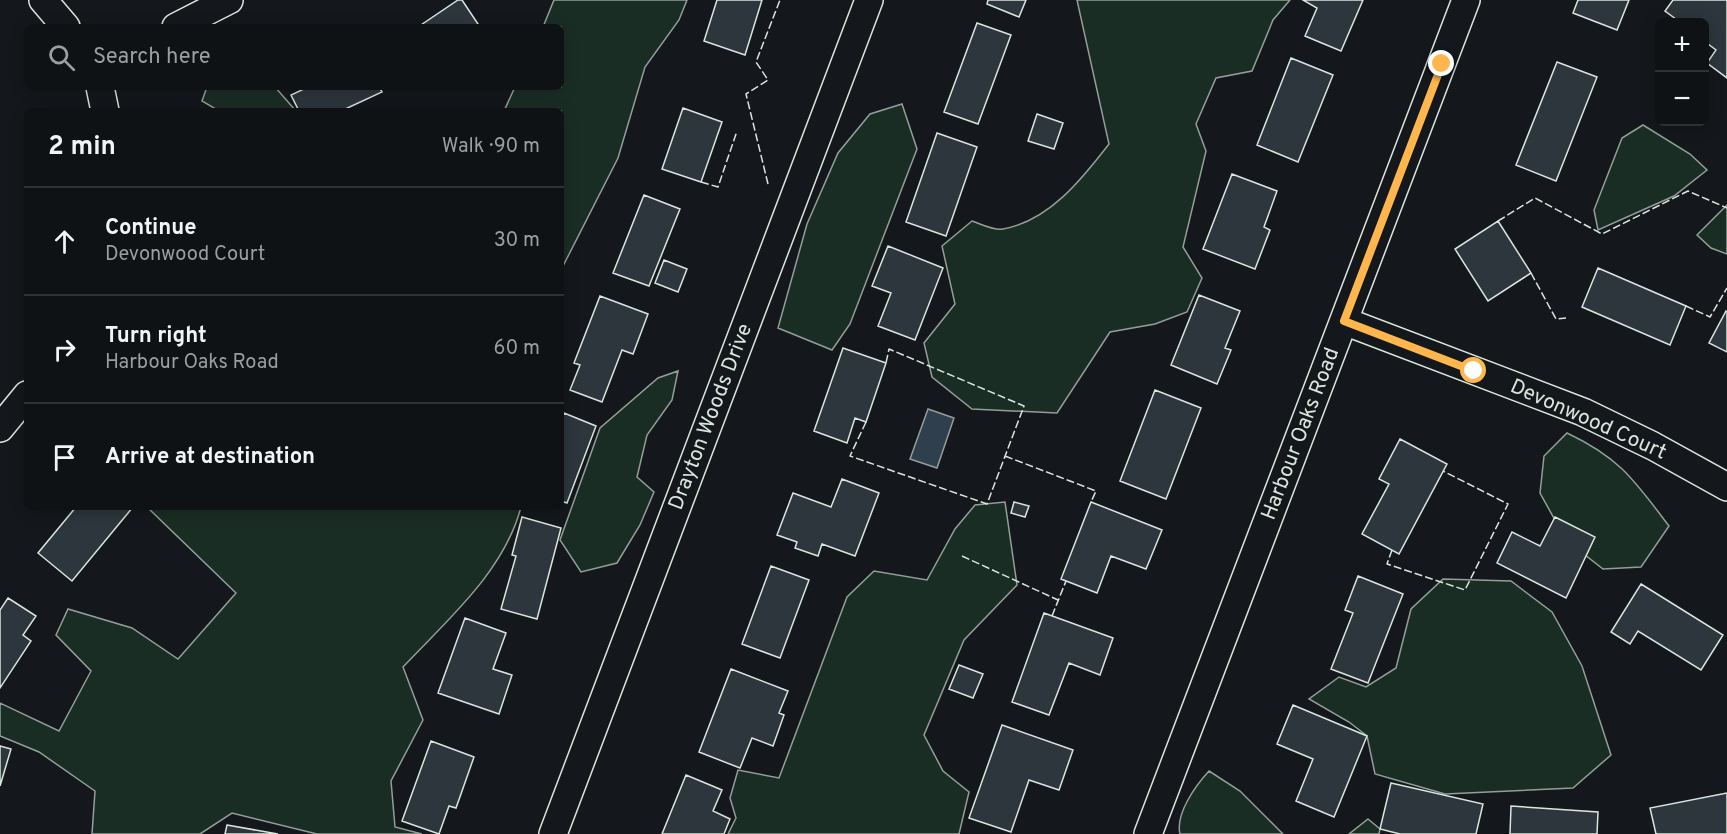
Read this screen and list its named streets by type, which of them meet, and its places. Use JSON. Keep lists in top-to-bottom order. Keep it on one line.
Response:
{"streets":{"street":["Drayton Woods Drive","Devonwood Court","Harbour Oaks Road"]},"crossings":[["Devonwood Court","Harbour Oaks Road"]],"page":{"map_buttons":["+","−"],"search":"Search here","heading":["2 min","Walk · 90 m"],"list":[["Continue","Devonwood Court","30 m"],["Turn right","Harbour Oaks Road","60 m"],"Arrive at destination"]}}
